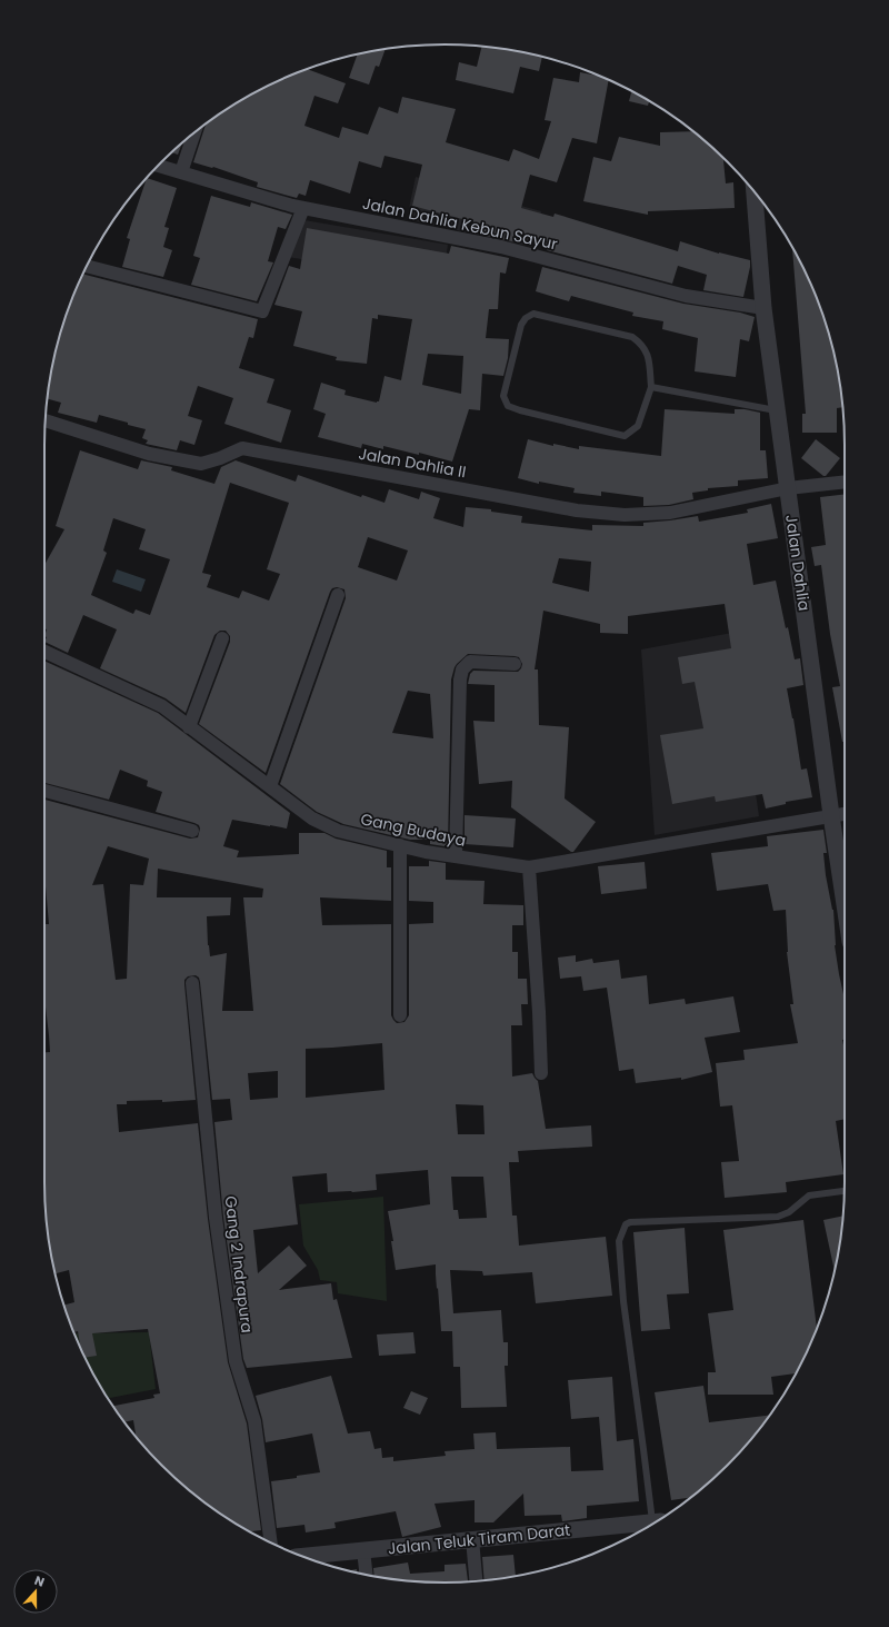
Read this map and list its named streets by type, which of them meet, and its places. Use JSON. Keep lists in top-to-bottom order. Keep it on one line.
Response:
{"streets":{"street":["Jalan Dahlia Kebun Sayur","Jalan Dahlia II","Jalan Dahlia","Gang Budaya","Gang 2 Indrapura","Jalan Teluk Tiram Darat"]},"crossings":[["Jalan Dahlia Kebun Sayur","Jalan Dahlia"],["Jalan Dahlia II","Jalan Dahlia"],["Jalan Dahlia","Gang Budaya"]],"north":"top"}
